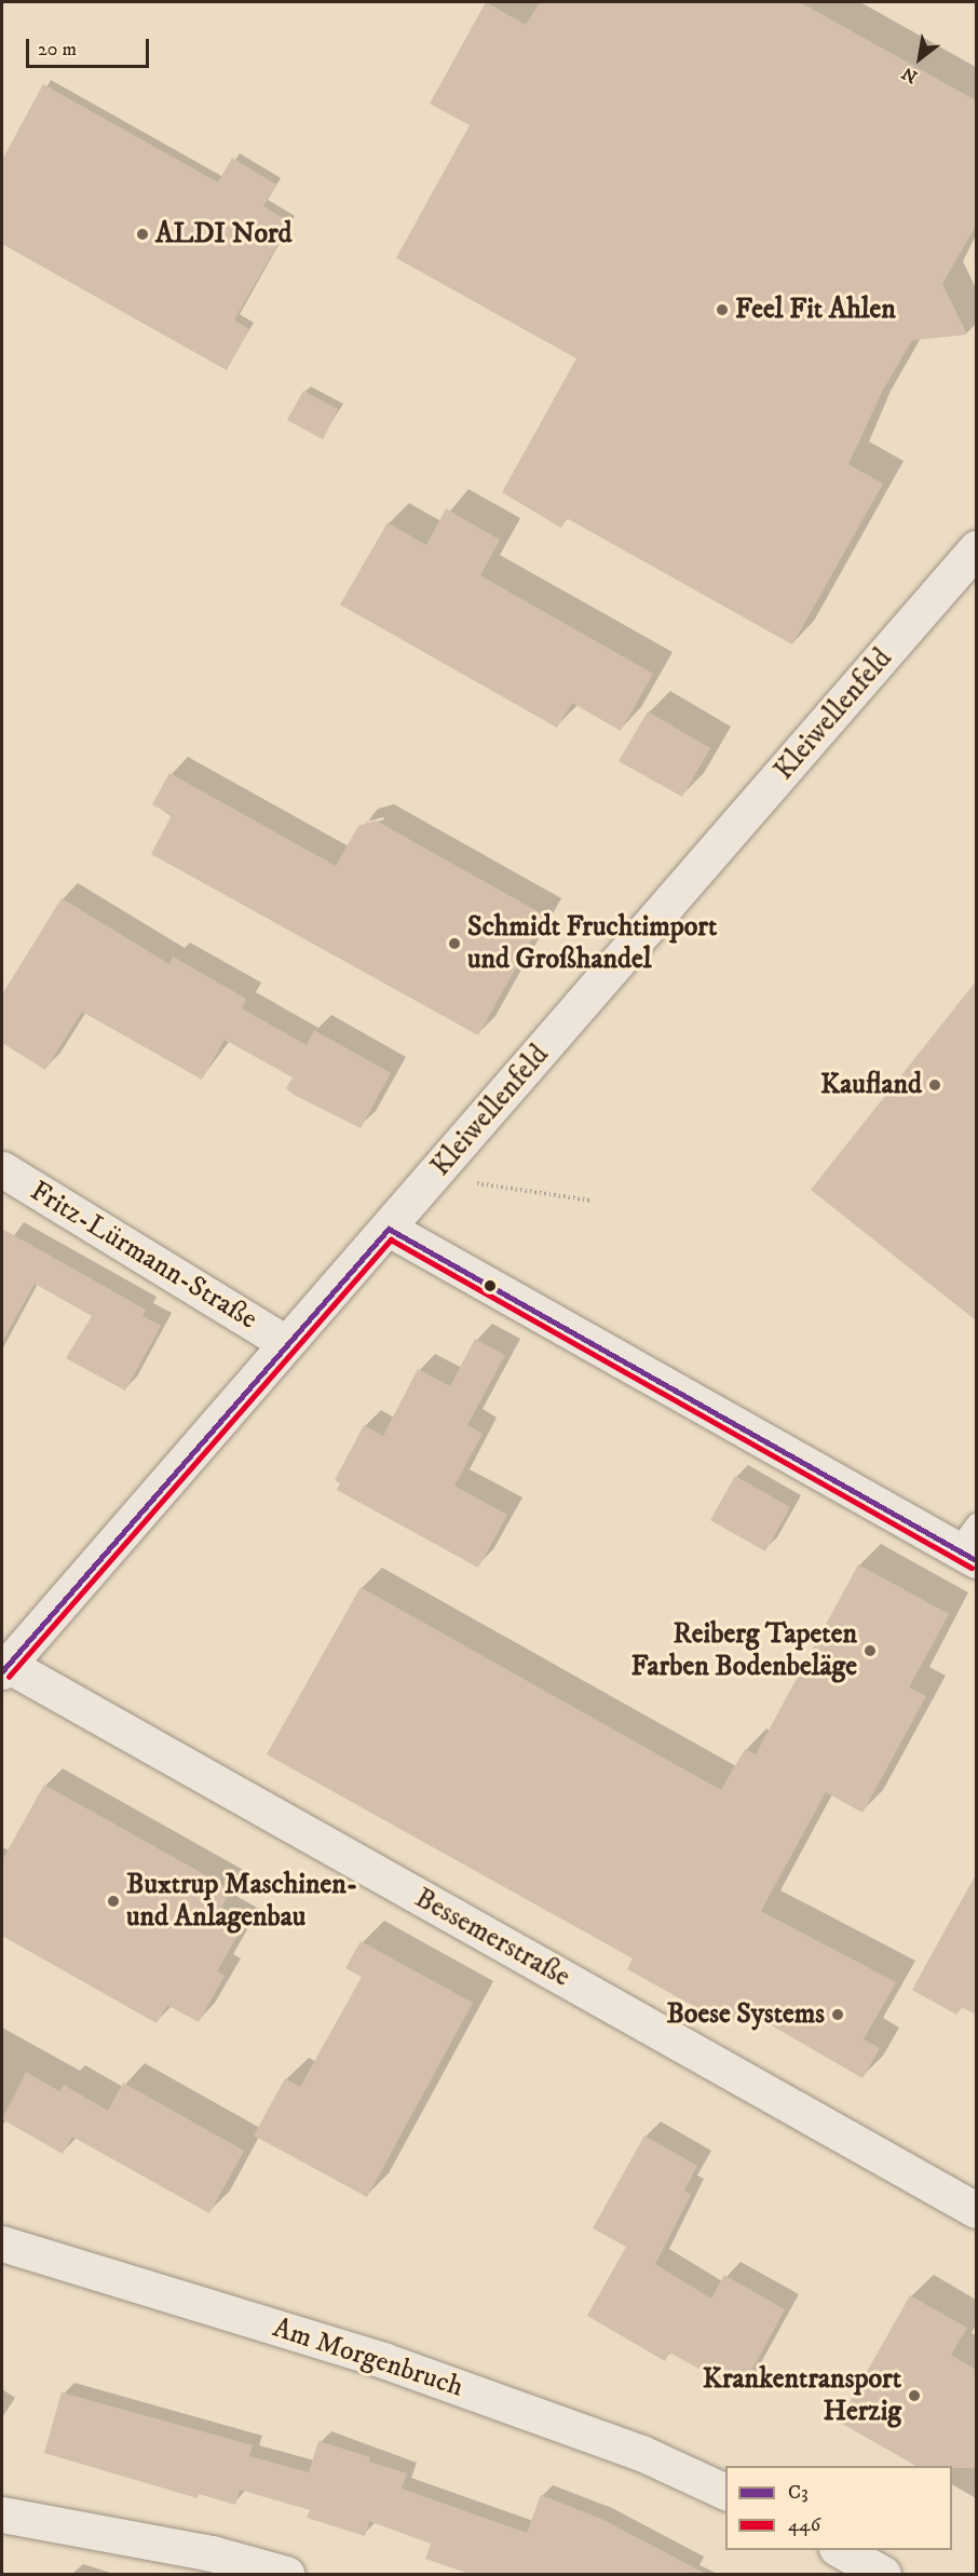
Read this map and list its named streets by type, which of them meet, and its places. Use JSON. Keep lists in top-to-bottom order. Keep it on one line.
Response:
{"streets":{"street":["Kleiwellenfeld","Fritz-Lürmann-Straße","Bessemerstraße","Am Morgenbruch"]},"crossings":[["Kleiwellenfeld","Fritz-Lürmann-Straße"],["Kleiwellenfeld","Bessemerstraße"]],"places":["ALDI Nord","Feel Fit Ahlen","Schmidt Fruchtimport und Großhandel","Kaufland","Reiberg Tapeten Farben Bodenbeläge","Buxtrup Maschinen- und Anlagenbau","Boese Systems","Krankentransport Herzig"],"lines":["transit line C3","transit line 446"],"legend":["C3","446"],"scale_bar":"20 m","north":"bottom left"}
